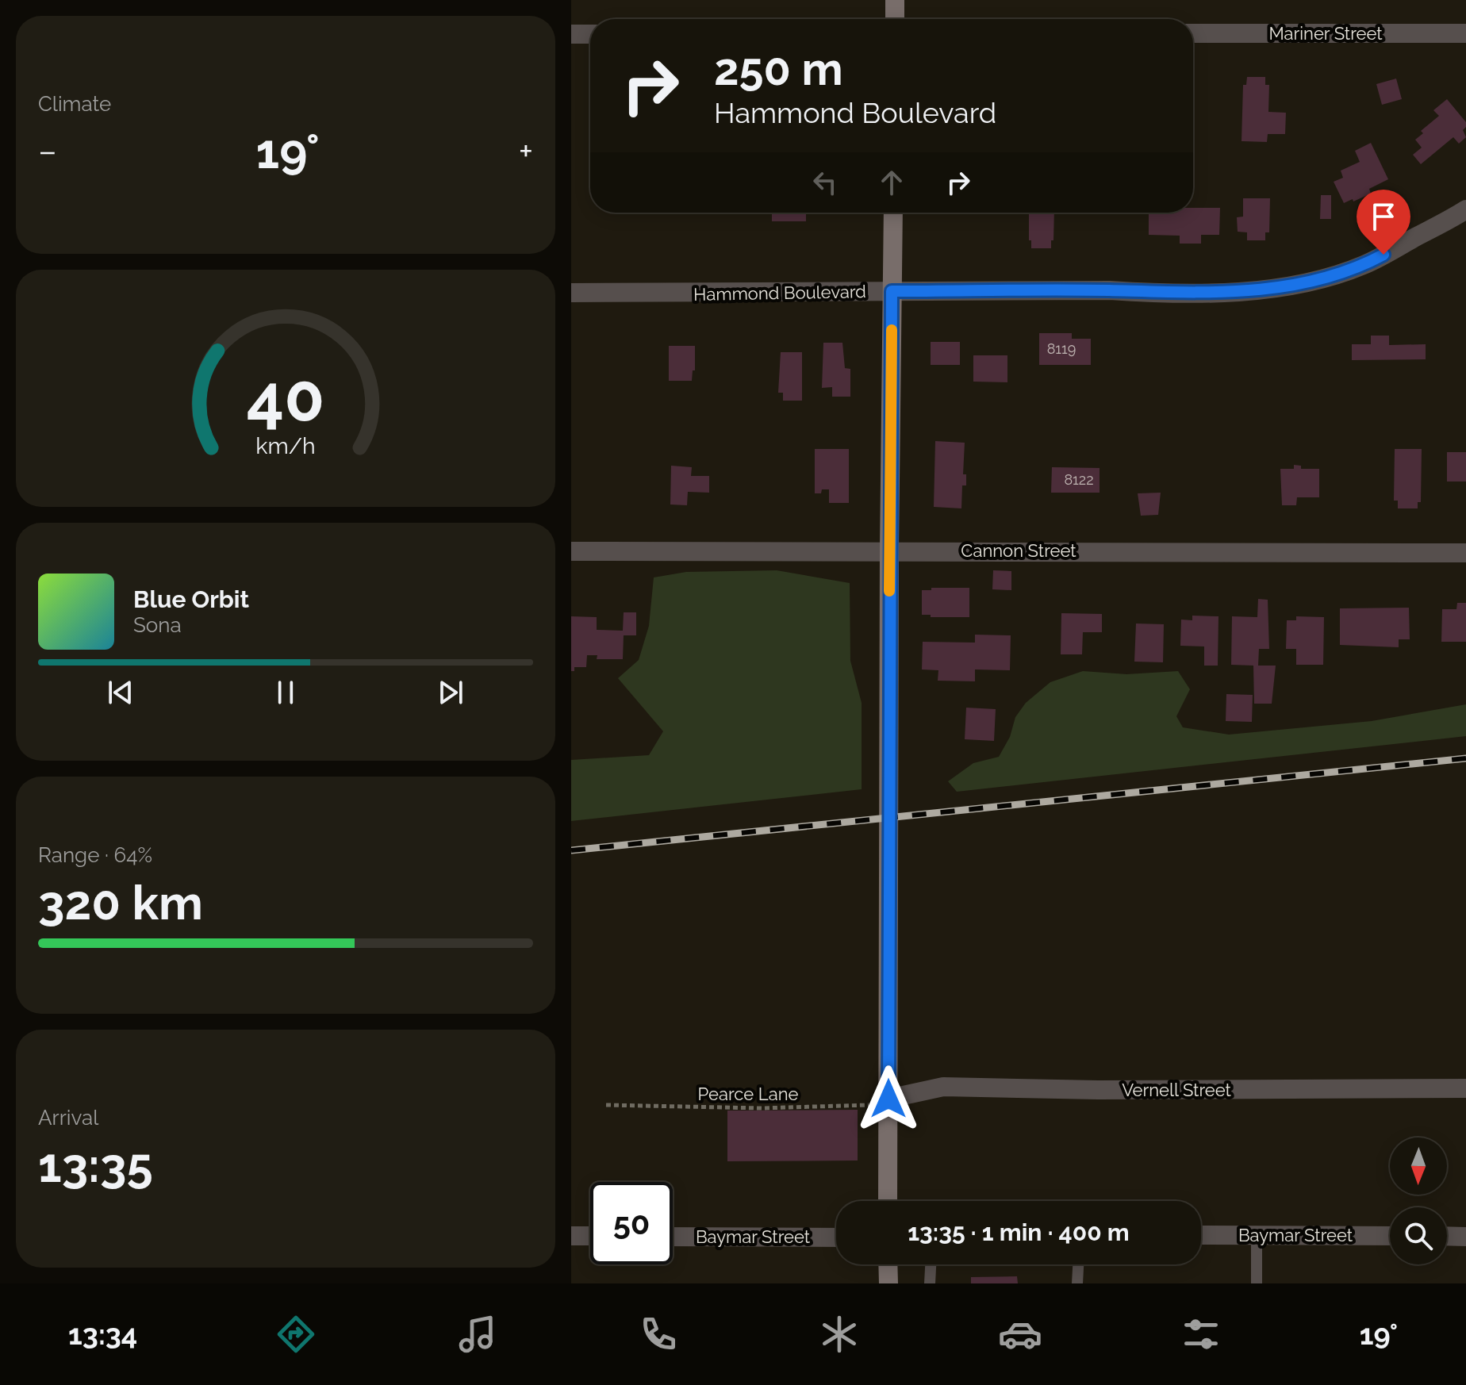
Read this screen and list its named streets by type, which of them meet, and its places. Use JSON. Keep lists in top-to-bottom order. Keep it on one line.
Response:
{"streets":{"street":["Mariner Street","Hammond Boulevard","Cannon Street","Vernell Street","Baymar Street"],"path":["Pearce Lane"]},"crossings":[["Vernell Street","Pearce Lane"]],"house_numbers":["8119","8122"],"north":"bottom","page":{"tile":["Climate",["Range · 64%","320 km"],["Arrival","13:35"]],"turn":["250 m","Hammond Boulevard"],"heat":["−","19°","+"],"song":["Blue Orbit","Sona"],"limit":"50","trip":"13:35 · 1 min · 400 m","tabs":["13:34","19°"],"gauge":["40","km/h"]}}
